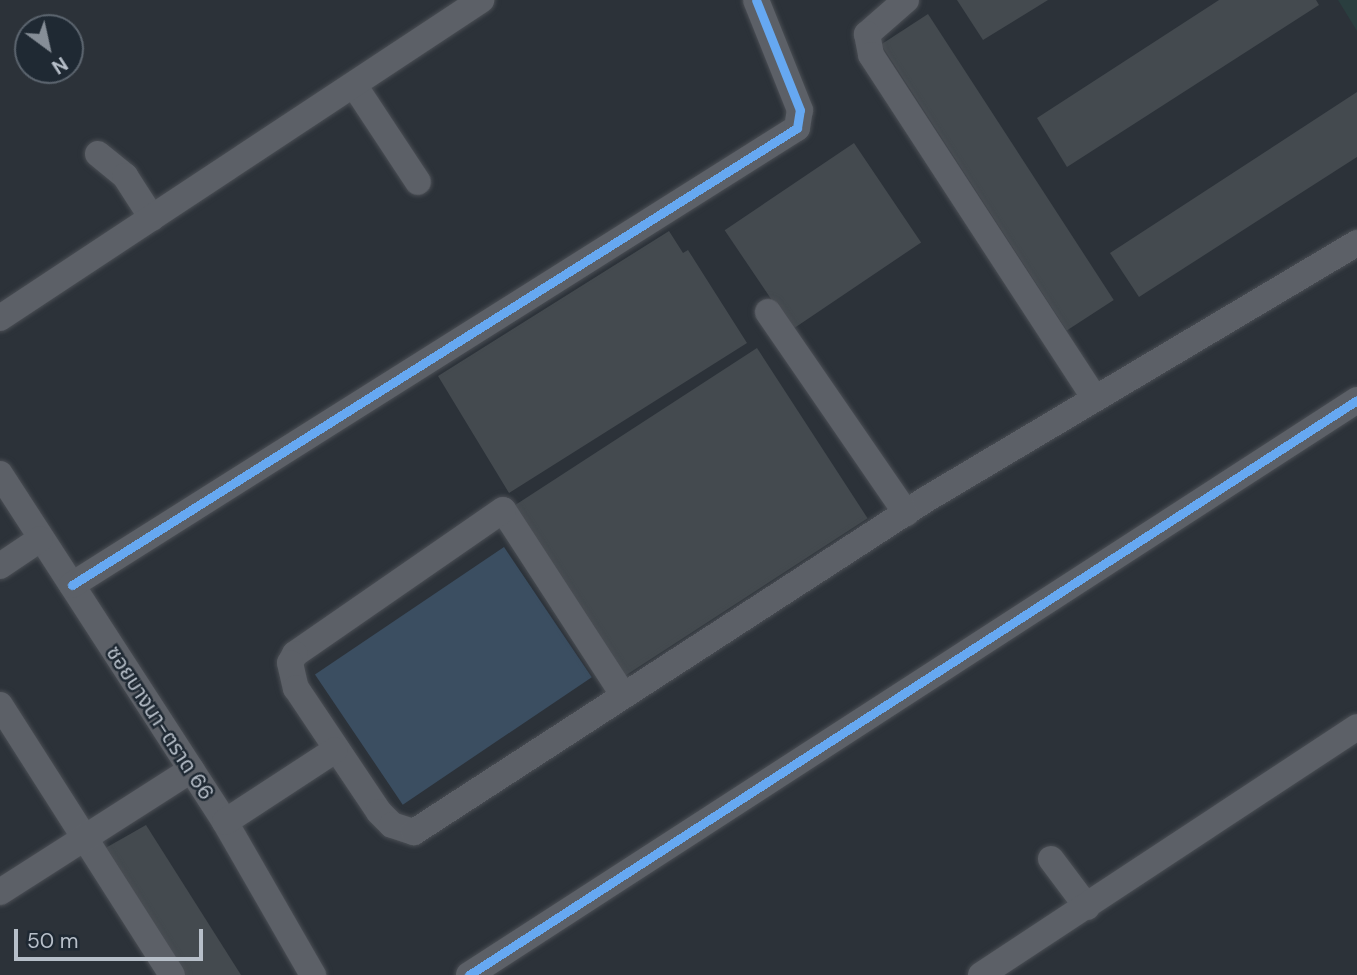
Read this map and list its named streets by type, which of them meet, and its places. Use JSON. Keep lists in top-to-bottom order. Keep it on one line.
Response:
{"streets":{"street":["ซอยบางนา-ตราด 66"]},"scale_bar":"50 m","north":"bottom right"}
